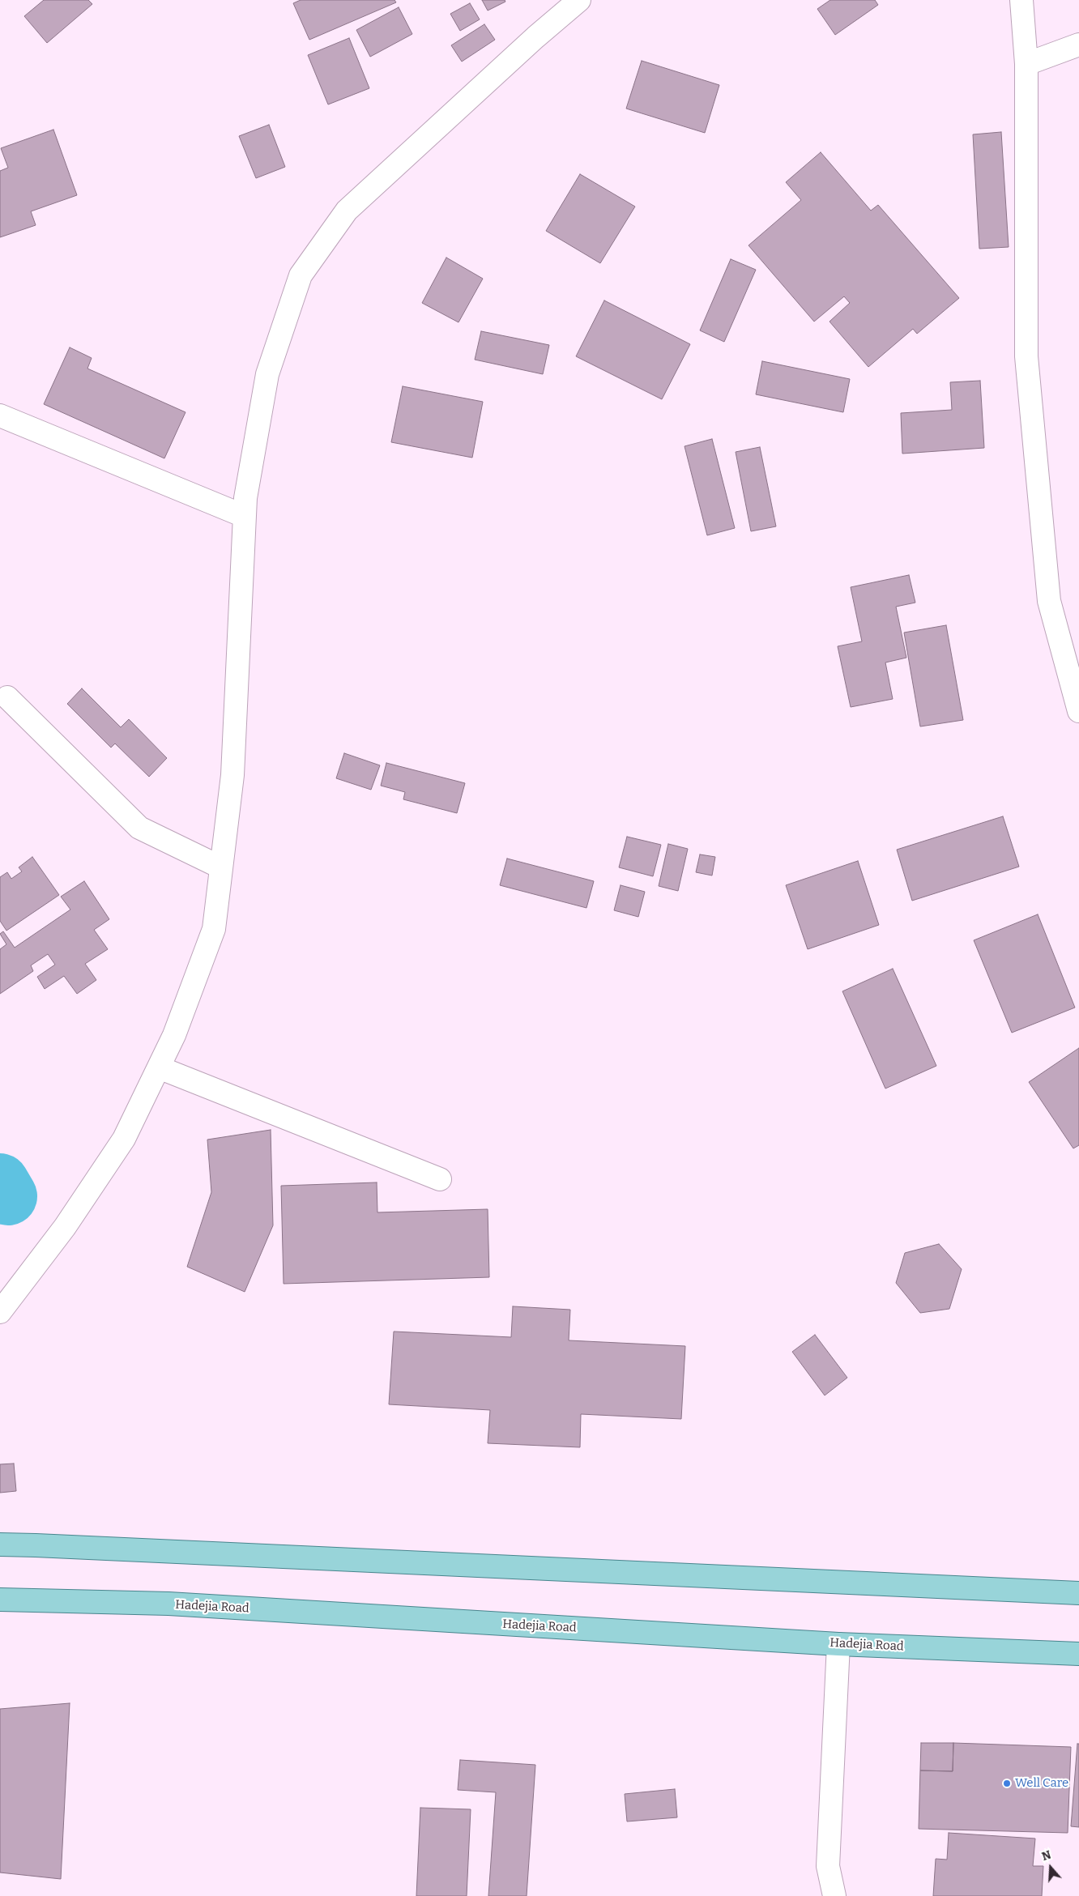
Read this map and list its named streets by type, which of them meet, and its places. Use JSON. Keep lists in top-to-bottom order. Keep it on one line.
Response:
{"streets":{"main road":["Hadejia Road"]},"places":["Well Care"],"north":"top"}
